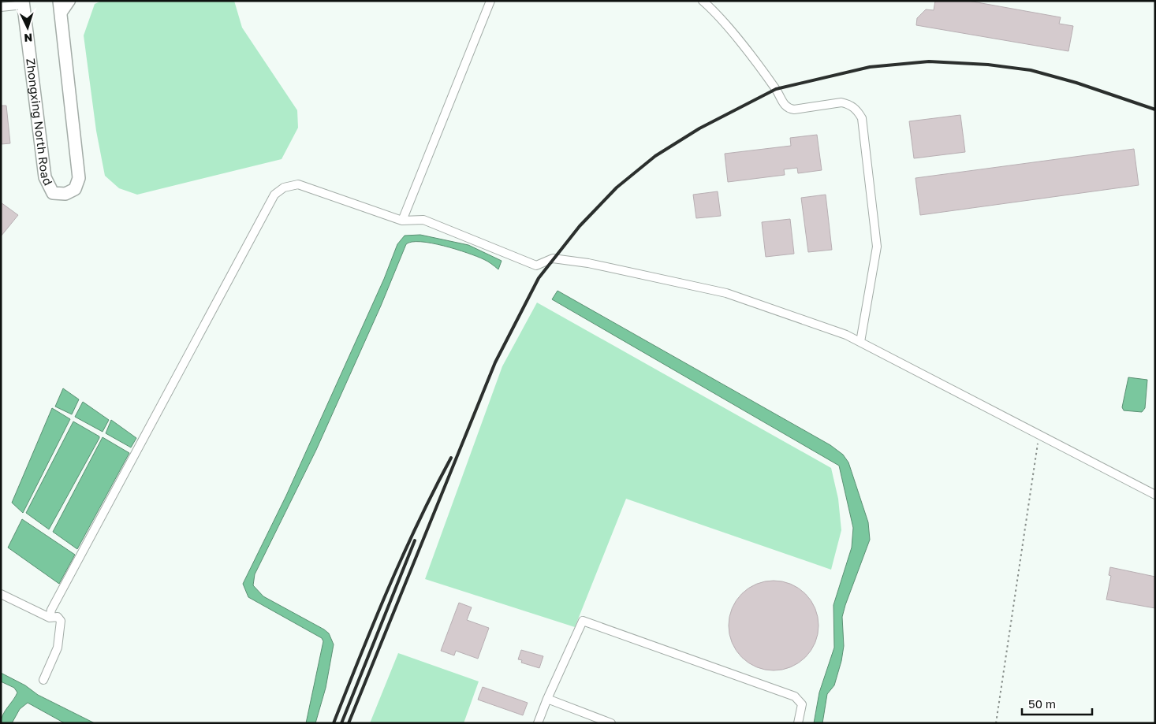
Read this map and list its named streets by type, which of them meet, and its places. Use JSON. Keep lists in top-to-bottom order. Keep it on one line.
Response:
{"streets":{"main road":["Zhongxing North Road"]},"scale_bar":"50 m","north":"bottom"}
